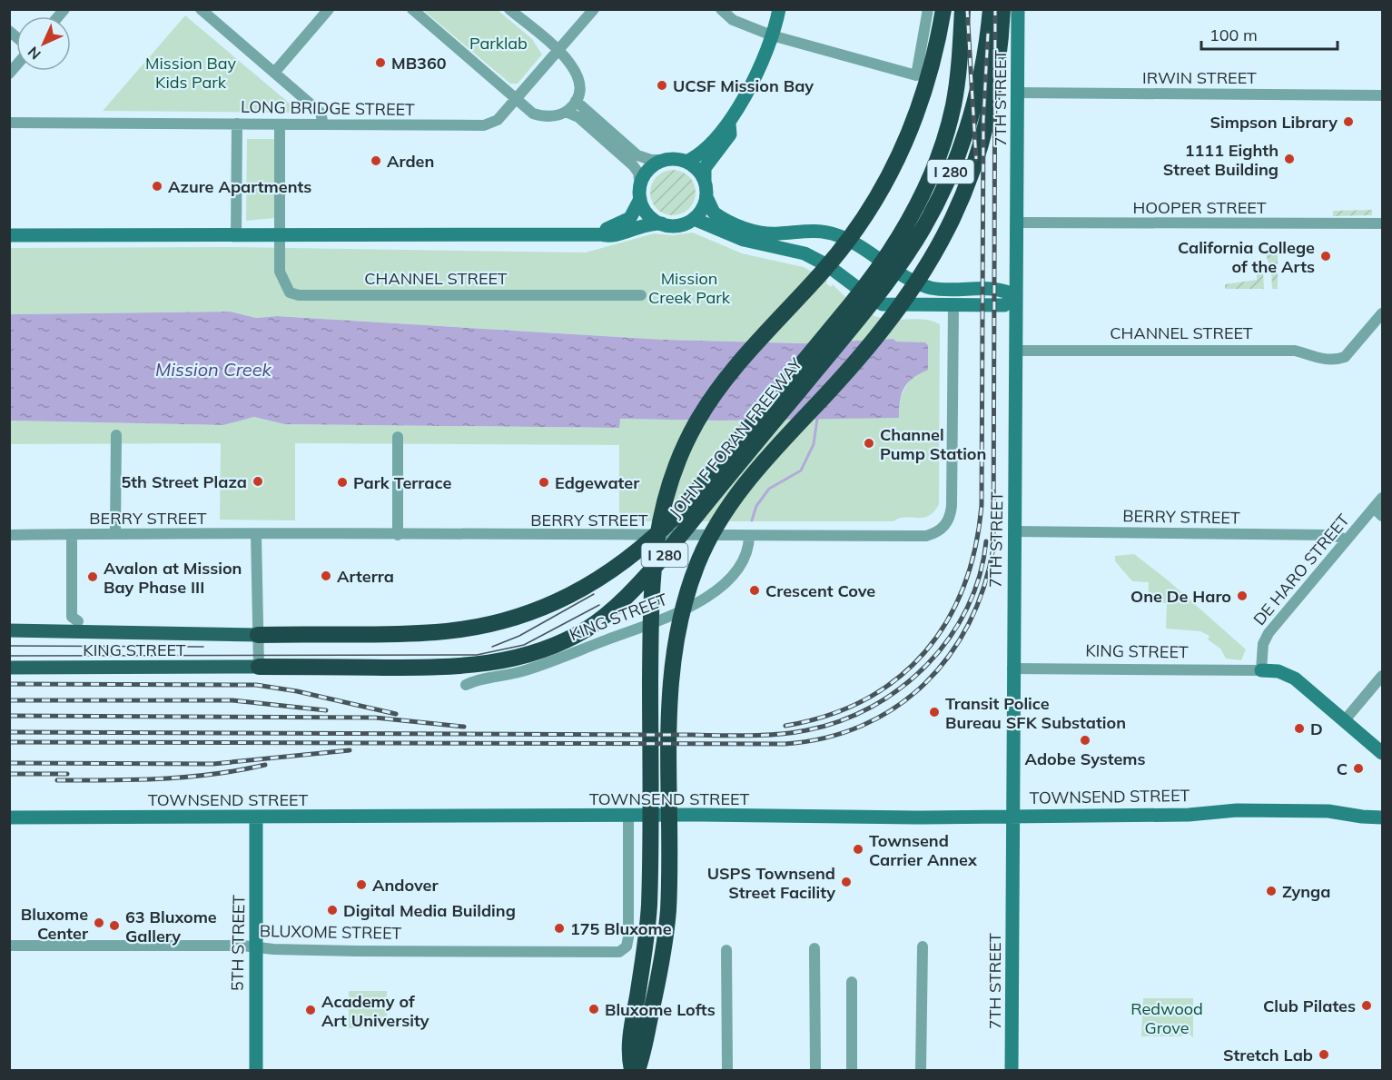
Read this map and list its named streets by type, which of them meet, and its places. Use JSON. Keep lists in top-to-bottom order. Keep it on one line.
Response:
{"streets":{"highway":["I 280","JOHN F FORAN FREEWAY"],"main road":["KING STREET"],"street":["IRWIN STREET","7TH STREET","LONG BRIDGE STREET","HOOPER STREET","CHANNEL STREET","BERRY STREET","DE HARO STREET","TOWNSEND STREET","BLUXOME STREET","5TH STREET"]},"crossings":[["IRWIN STREET","7TH STREET"],["7TH STREET","HOOPER STREET"],["7TH STREET","CHANNEL STREET"],["7TH STREET","BERRY STREET"],["7TH STREET","KING STREET"],["7TH STREET","TOWNSEND STREET"],["LONG BRIDGE STREET","CHANNEL STREET"],["I 280","KING STREET"],["JOHN F FORAN FREEWAY","KING STREET"],["BERRY STREET","DE HARO STREET"],["BERRY STREET","KING STREET"],["DE HARO STREET","KING STREET"],["TOWNSEND STREET","BLUXOME STREET"],["TOWNSEND STREET","5TH STREET"],["BLUXOME STREET","5TH STREET"]],"water":["Mission Creek"],"parks":["Parklab","Mission Bay Kids Park","Mission Creek Park","Redwood Grove"],"places":["MB360","UCSF Mission Bay","Simpson Library","1111 Eighth Street Building","Arden","Azure Apartments","California College of the Arts","Channel Pump Station","5th Street Plaza","Park Terrace","Edgewater","Arterra","Avalon at Mission Bay Phase III","Crescent Cove","One De Haro","Transit Police Bureau SFK Substation","D","Adobe Systems","C","Townsend Carrier Annex","USPS Townsend Street Facility","Andover","Zynga","Digital Media Building","Bluxome Center","63 Bluxome Gallery","175 Bluxome","Club Pilates","Bluxome Lofts","Academy of Art University","Stretch Lab"],"scale_bar":"100 m","north":"bottom left"}
